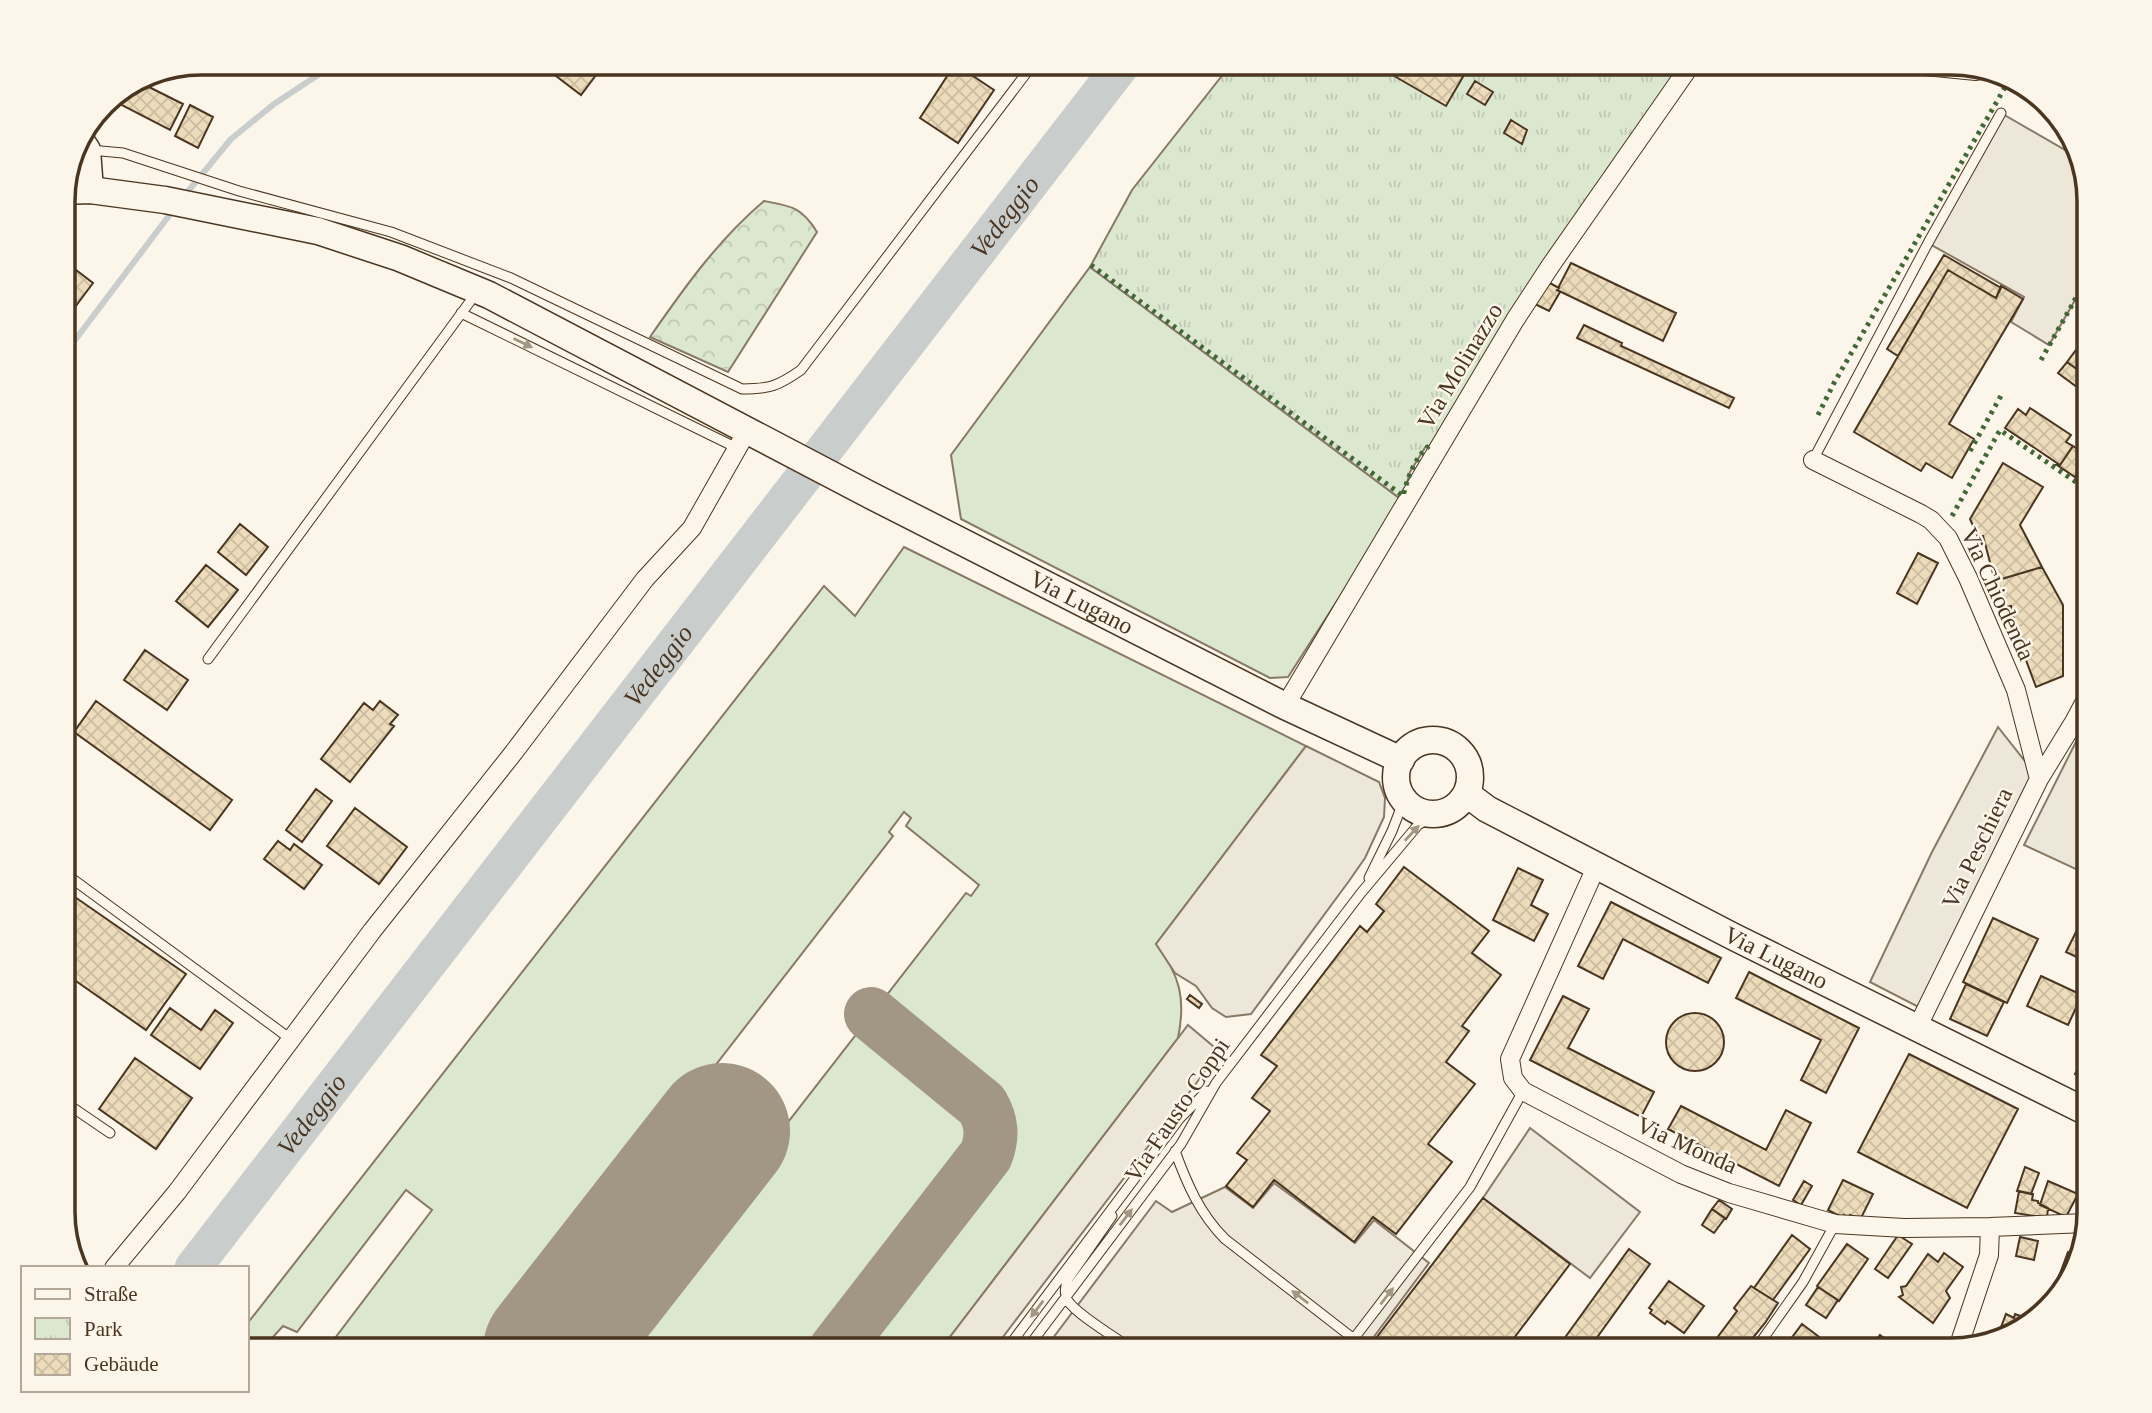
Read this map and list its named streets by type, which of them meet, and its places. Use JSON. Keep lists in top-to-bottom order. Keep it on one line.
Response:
{"streets":{"main road":["Via Lugano"],"street":["Via Molinazzo","Via Chiodenda","Via Peschiera","Via Monda"],"lane":["Via Fausto Coppi"]},"crossings":[["Via Molinazzo","Via Lugano"],["Via Chiodenda","Via Peschiera"],["Via Lugano","Via Peschiera"],["Via Lugano","Via Fausto Coppi"]],"water":["Vedeggio"],"legend":["Straße","Park","Gebäude"]}
